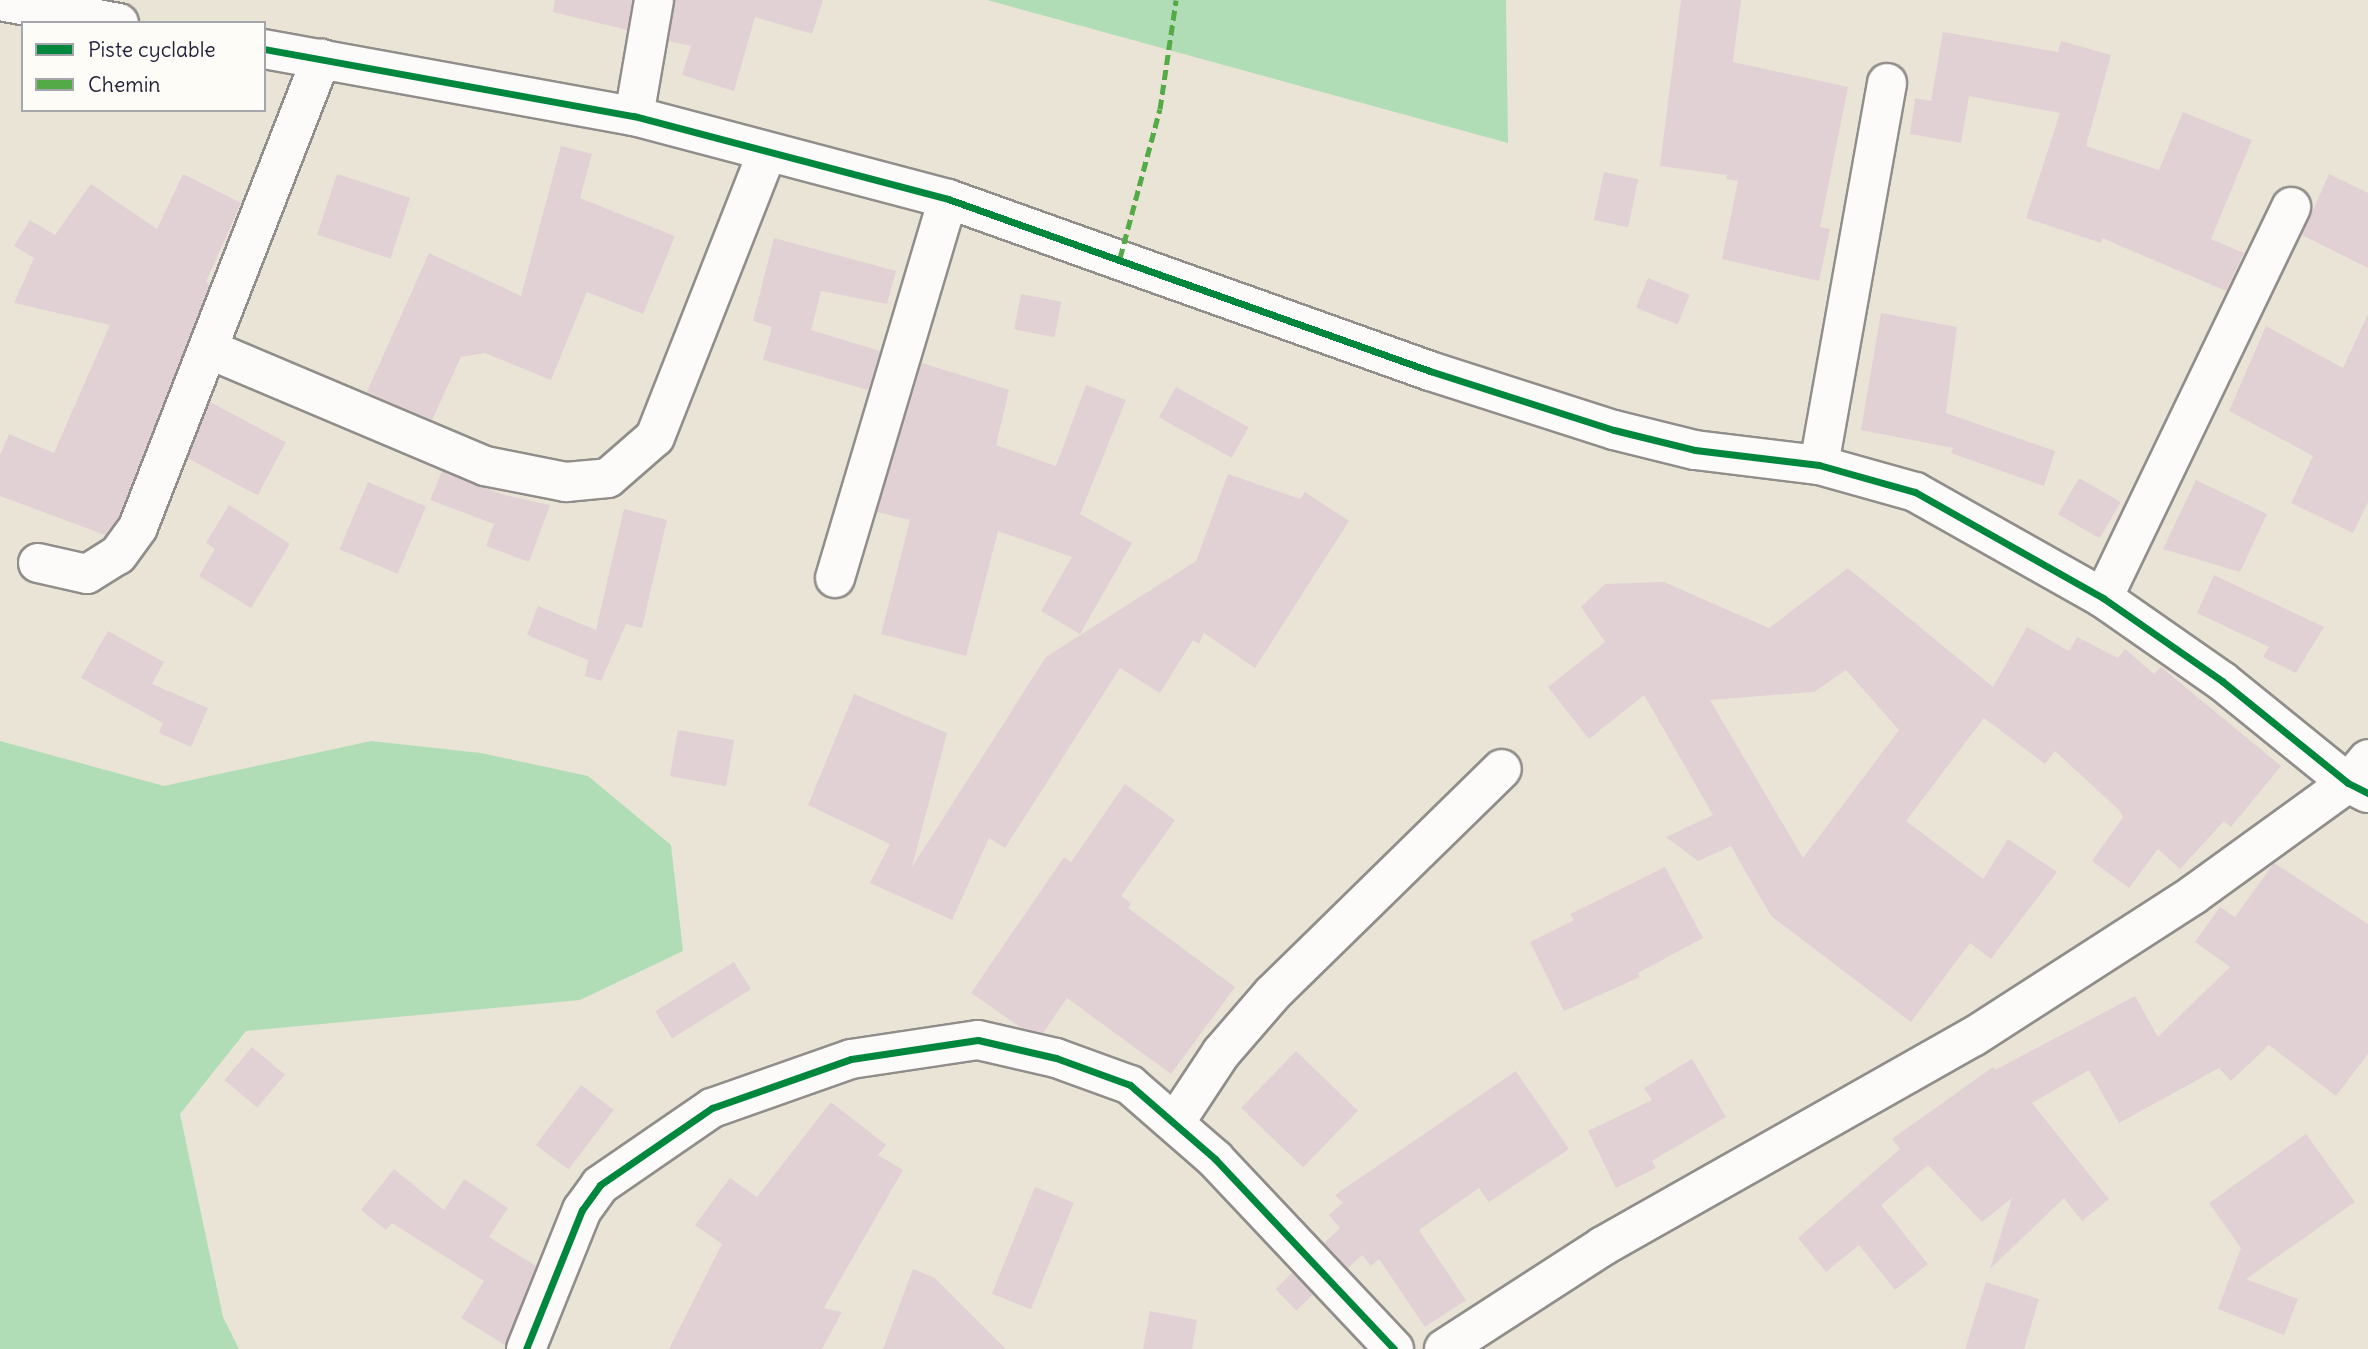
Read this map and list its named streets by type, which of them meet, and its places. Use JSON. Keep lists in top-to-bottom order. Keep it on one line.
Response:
{"legend":["Piste cyclable","Chemin"]}
